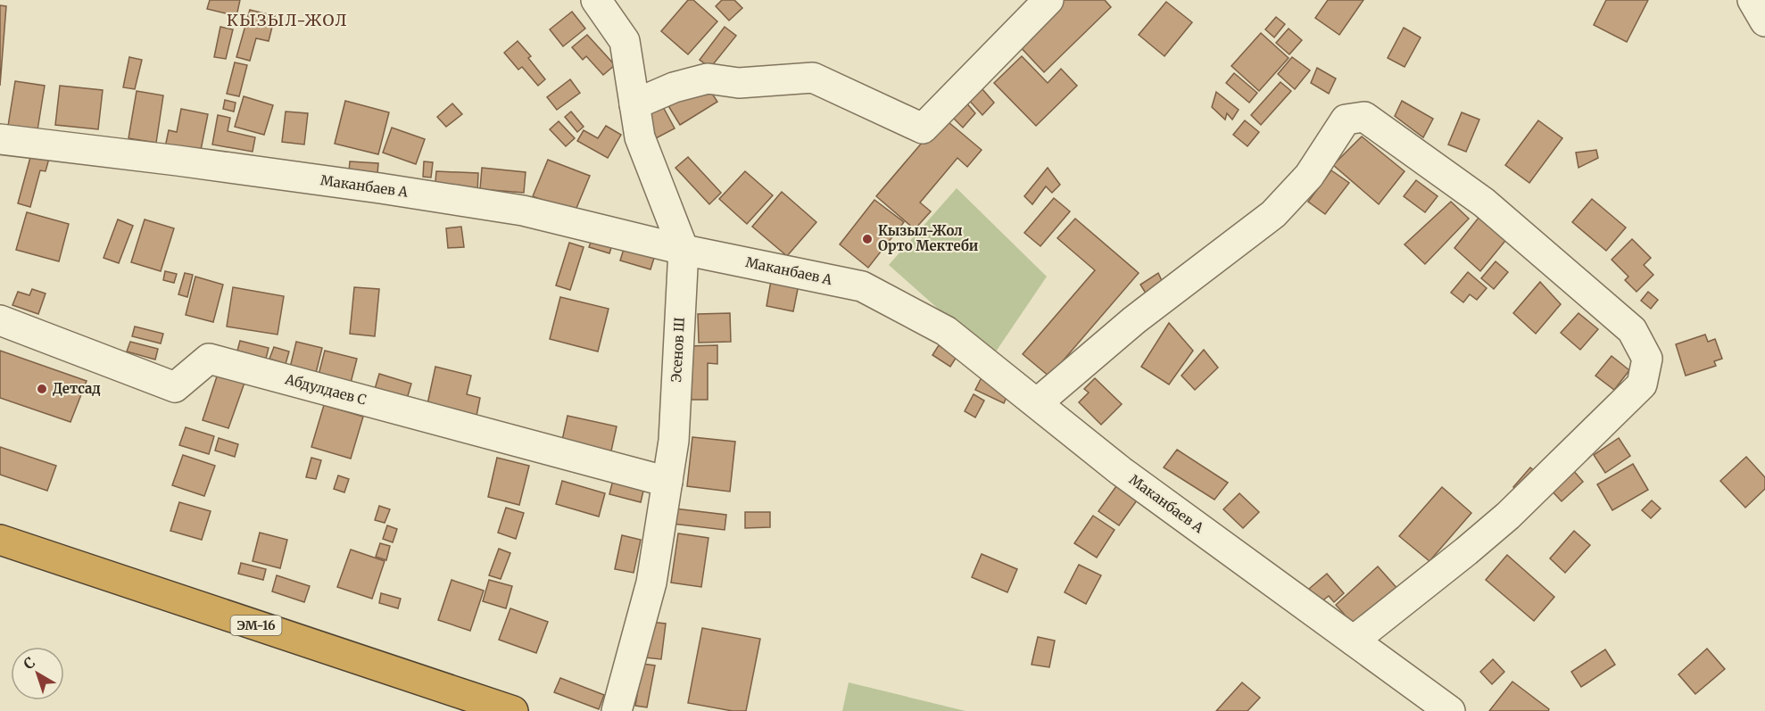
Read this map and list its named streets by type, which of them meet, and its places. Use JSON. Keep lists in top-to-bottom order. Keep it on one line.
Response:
{"streets":{"highway":["ЭМ-16"],"street":["Маканбаев А","Эсенов Ш","Абдулдаев С"]},"crossings":[["Маканбаев А","Эсенов Ш"],["Эсенов Ш","Абдулдаев С"]],"districts":["КЫЗЫЛ-ЖОЛ"],"places":["Кызыл-Жол Орто Мектеби","Детсад"],"north":"top left"}
